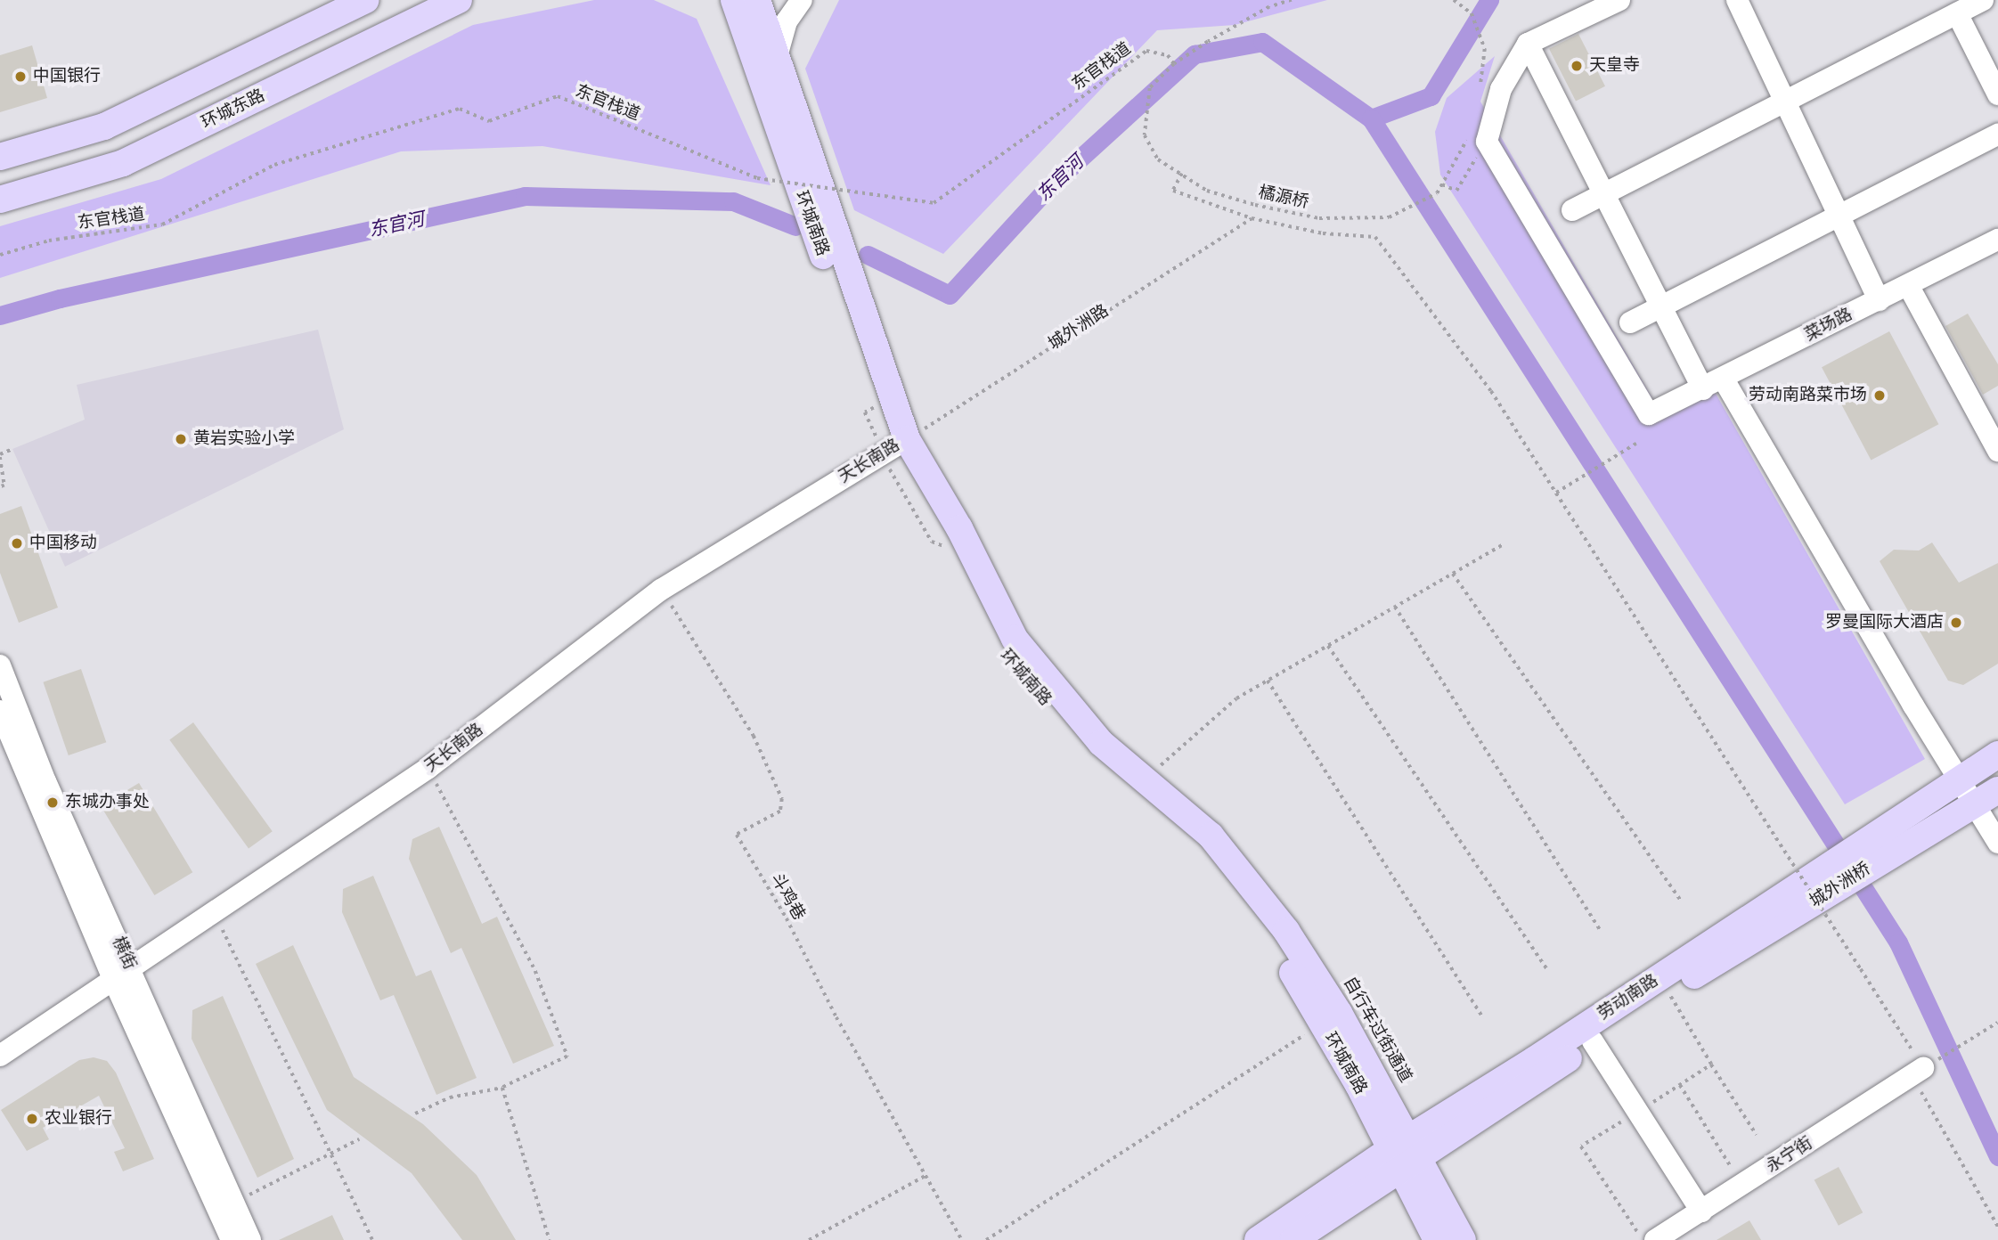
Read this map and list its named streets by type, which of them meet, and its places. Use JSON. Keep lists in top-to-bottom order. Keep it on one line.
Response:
{"streets":{"main road":["环城东路","环城南路","城外洲桥","劳动南路"],"street":["菜场路","天长南路","横街","永宁街"],"path":["东官栈道","橘源桥","城外洲路","斗鸡巷"]},"crossings":[["东官栈道","橘源桥"],["橘源桥","菜场路"],["环城南路","城外洲路"],["环城南路","天长南路"],["环城南路","劳动南路"],["城外洲路","天长南路"],["天长南路","斗鸡巷"],["天长南路","横街"],["城外洲桥","劳动南路"]],"water":["东官河"],"places":["天皇寺","中国银行","劳动南路菜市场","黄岩实验小学","中国移动","罗曼国际大酒店","东城办事处","农业银行"]}
